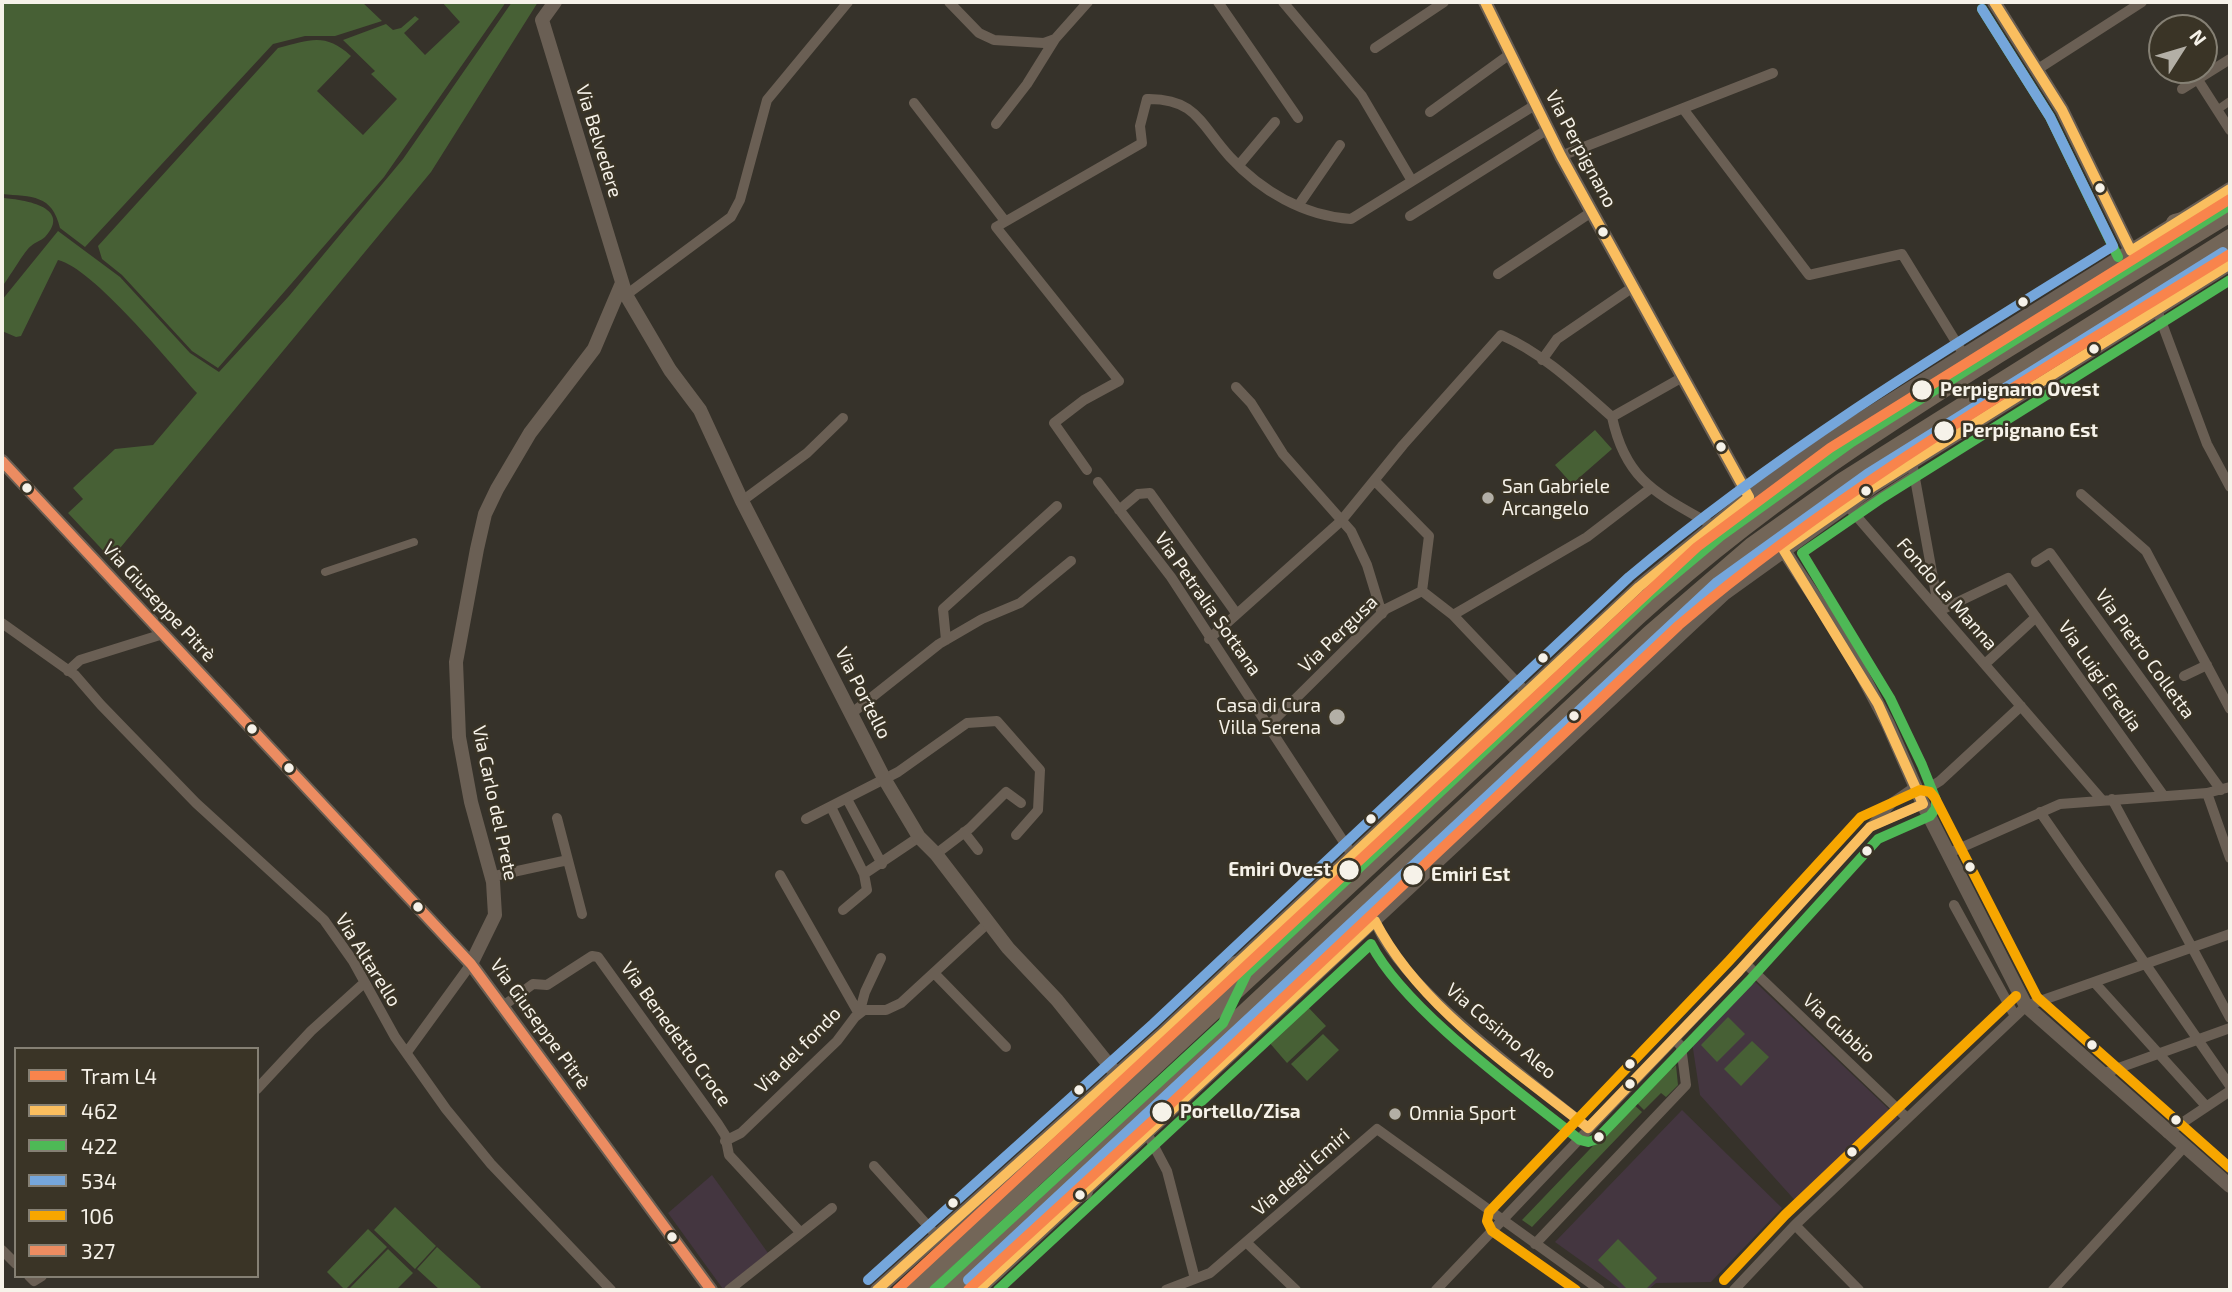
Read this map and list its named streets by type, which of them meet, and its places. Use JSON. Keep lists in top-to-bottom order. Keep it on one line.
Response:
{"streets":{"street":["Via Belvedere","Via Perpignano","Fondo La Manna","Via Giuseppe Pitrè","Via Petralia Sottana","Via Pergusa","Via Pietro Colletta","Via Luigi Eredia","Via Portello","Via Carlo del Prete","Via Altarello","Via Gubbio","Via Cosimo Aleo","Via Benedetto Croce","Via del fondo","Via degli Emiri"]},"crossings":[["Via Belvedere","Via Portello"],["Via Belvedere","Via Carlo del Prete"],["Fondo La Manna","Via Luigi Eredia"],["Via Giuseppe Pitrè","Via Carlo del Prete"],["Via Giuseppe Pitrè","Via Benedetto Croce"],["Via Petralia Sottana","Via Pergusa"],["Via Portello","Via Carlo del Prete"],["Via Carlo del Prete","Via Altarello"],["Via Benedetto Croce","Via del fondo"]],"places":["Perpignano Ovest","Perpignano Est","San Gabriele Arcangelo","Casa di Cura Villa Serena","Emiri Ovest","Emiri Est","Portello/Zisa","Omnia Sport"],"lines":["transit line 462","transit line 422","transit line 534","tram line L4","transit line 327","transit line 106"],"legend":["Tram L4","462","422","534","106","327"],"north":"top right"}
